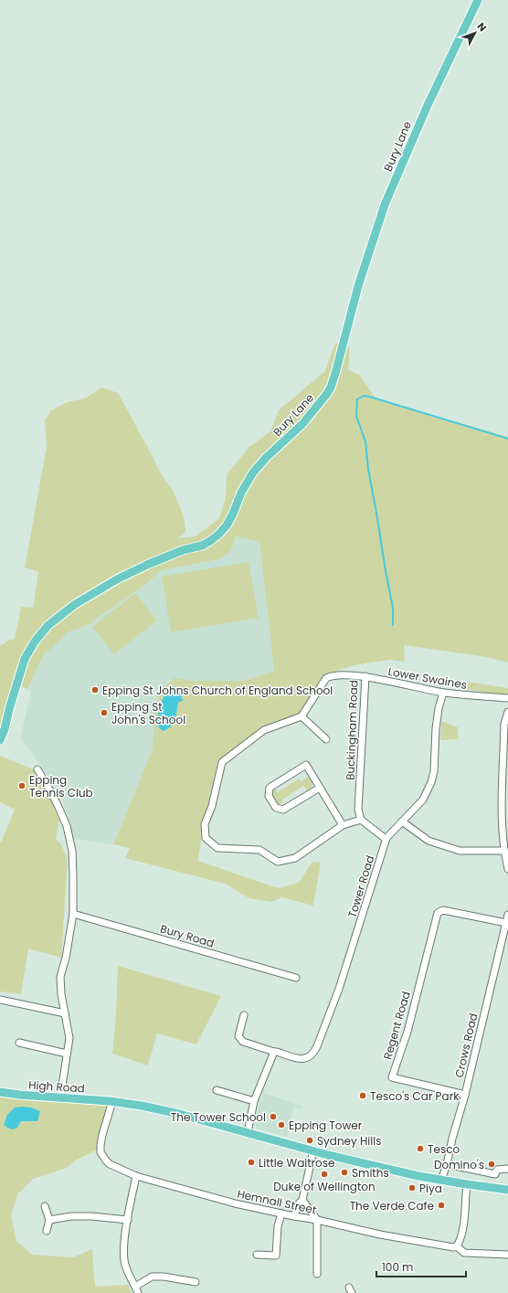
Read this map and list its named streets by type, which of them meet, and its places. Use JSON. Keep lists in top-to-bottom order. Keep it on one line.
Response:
{"streets":{"main road":["Bury Lane","High Road"],"street":["Lower Swaines","Buckingham Road","Tower Road","Bury Road","Regent Road","Crows Road","Hemnall Street"]},"crossings":[["Lower Swaines","Buckingham Road"],["Lower Swaines","Tower Road"],["Regent Road","Crows Road"],["Crows Road","High Road"],["High Road","Hemnall Street"]],"places":["Epping St Johns Church of England School","Epping St John's School","Epping Tennis Club","Tesco's Car Park","The Tower School","Epping Tower","Sydney Hills","Tesco","Little Waitrose","Domino's","Smiths","Duke of Wellington","Piya","The Verde Cafe"],"scale_bar":"100 m","north":"top right"}
